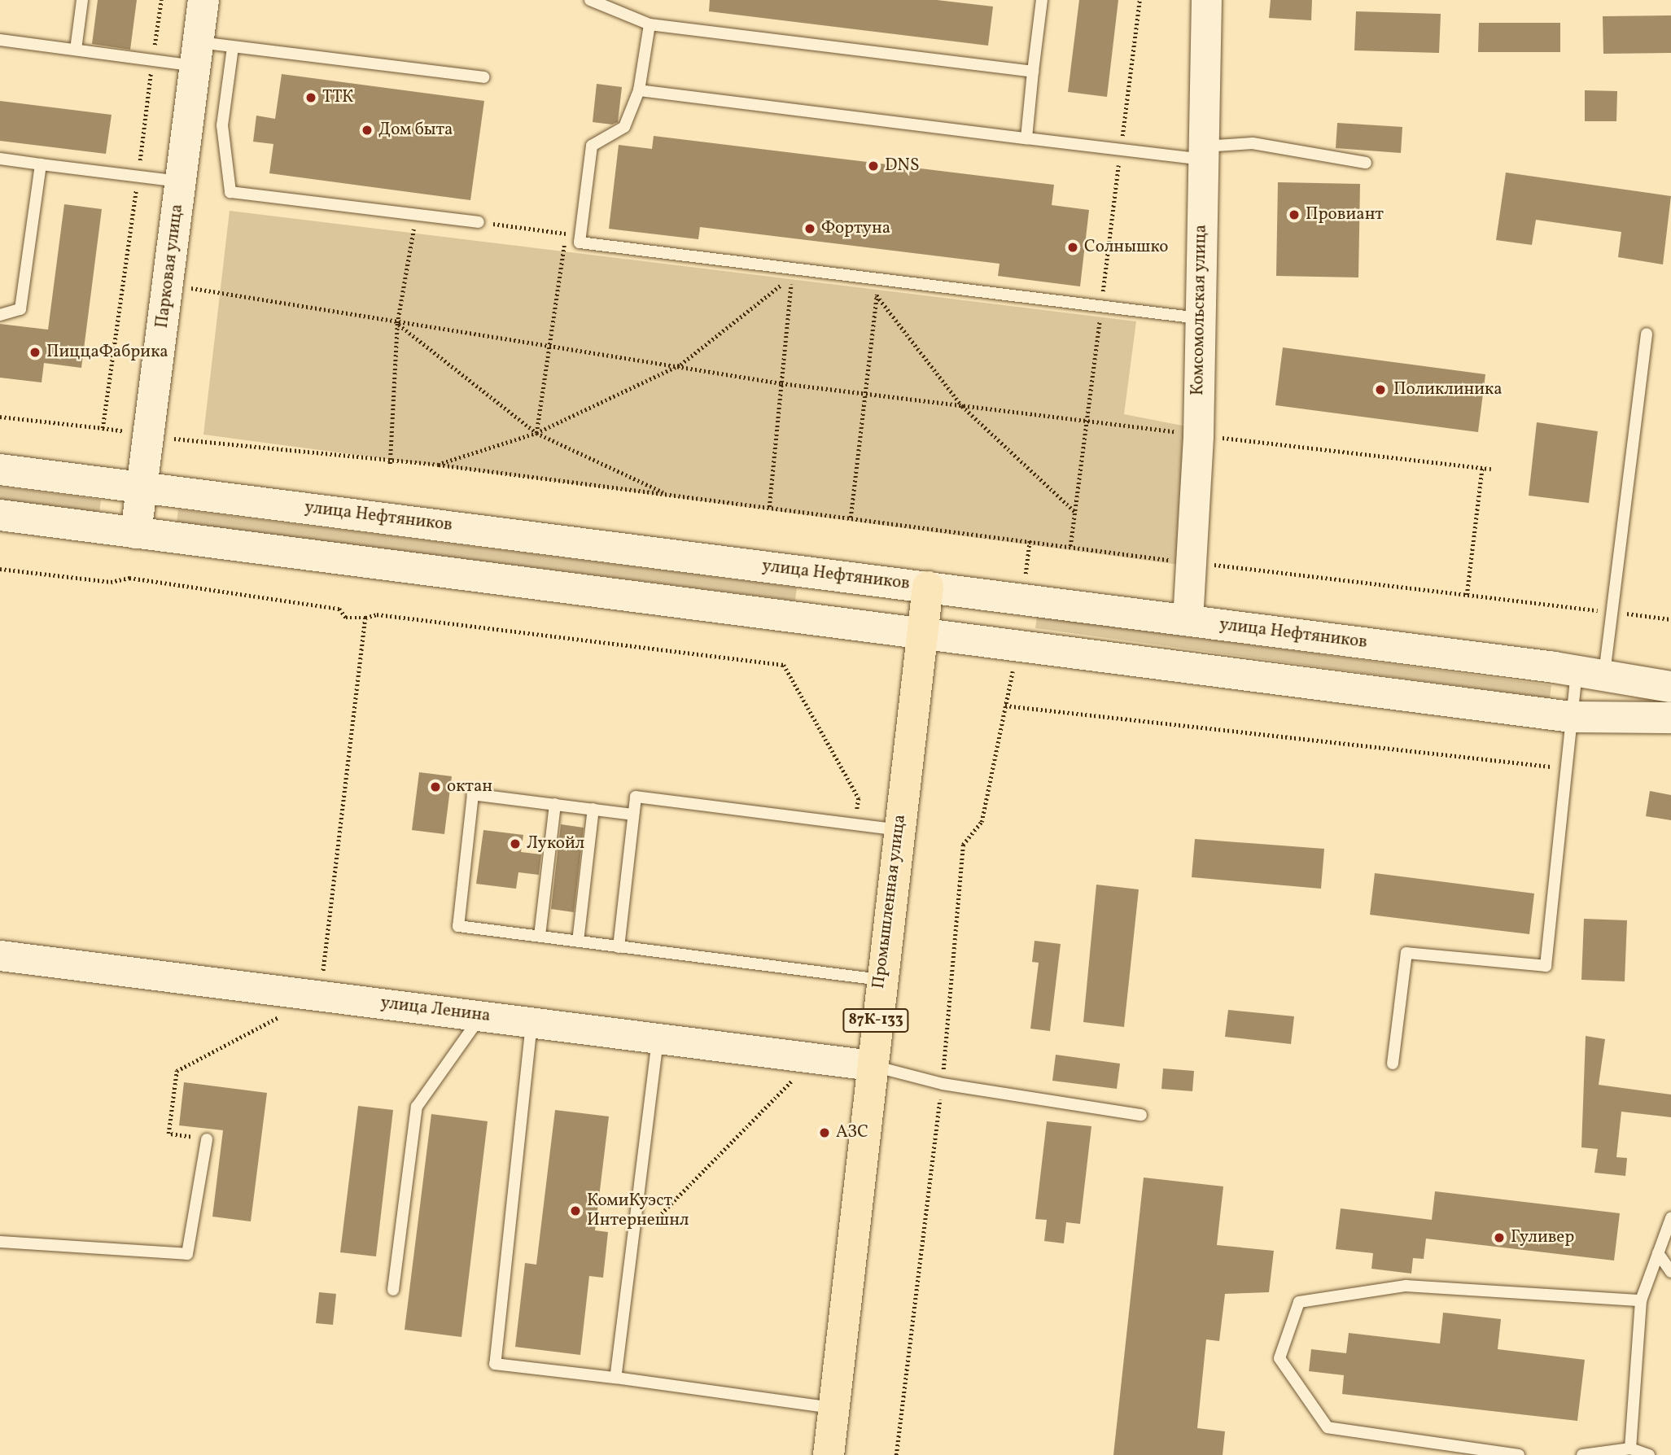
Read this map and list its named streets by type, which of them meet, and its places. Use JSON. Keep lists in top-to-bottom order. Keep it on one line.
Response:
{"streets":{"main road":["Парковая улица","улица Нефтяников","Промышленная улица","87К-133"],"street":["Комсомольская улица","улица Ленина"]},"crossings":[["Парковая улица","улица Нефтяников"],["Комсомольская улица","улица Нефтяников"],["улица Нефтяников","Промышленная улица"],["Промышленная улица","улица Ленина"]],"places":["ТТК","Дом быта","DNS","Провиант","Фортуна","Солнышко","ПиццаФабрика","Поликлиника","октан","Лукойл","АЗС","КомиКуэст Интернешнл","Гуливер"]}
